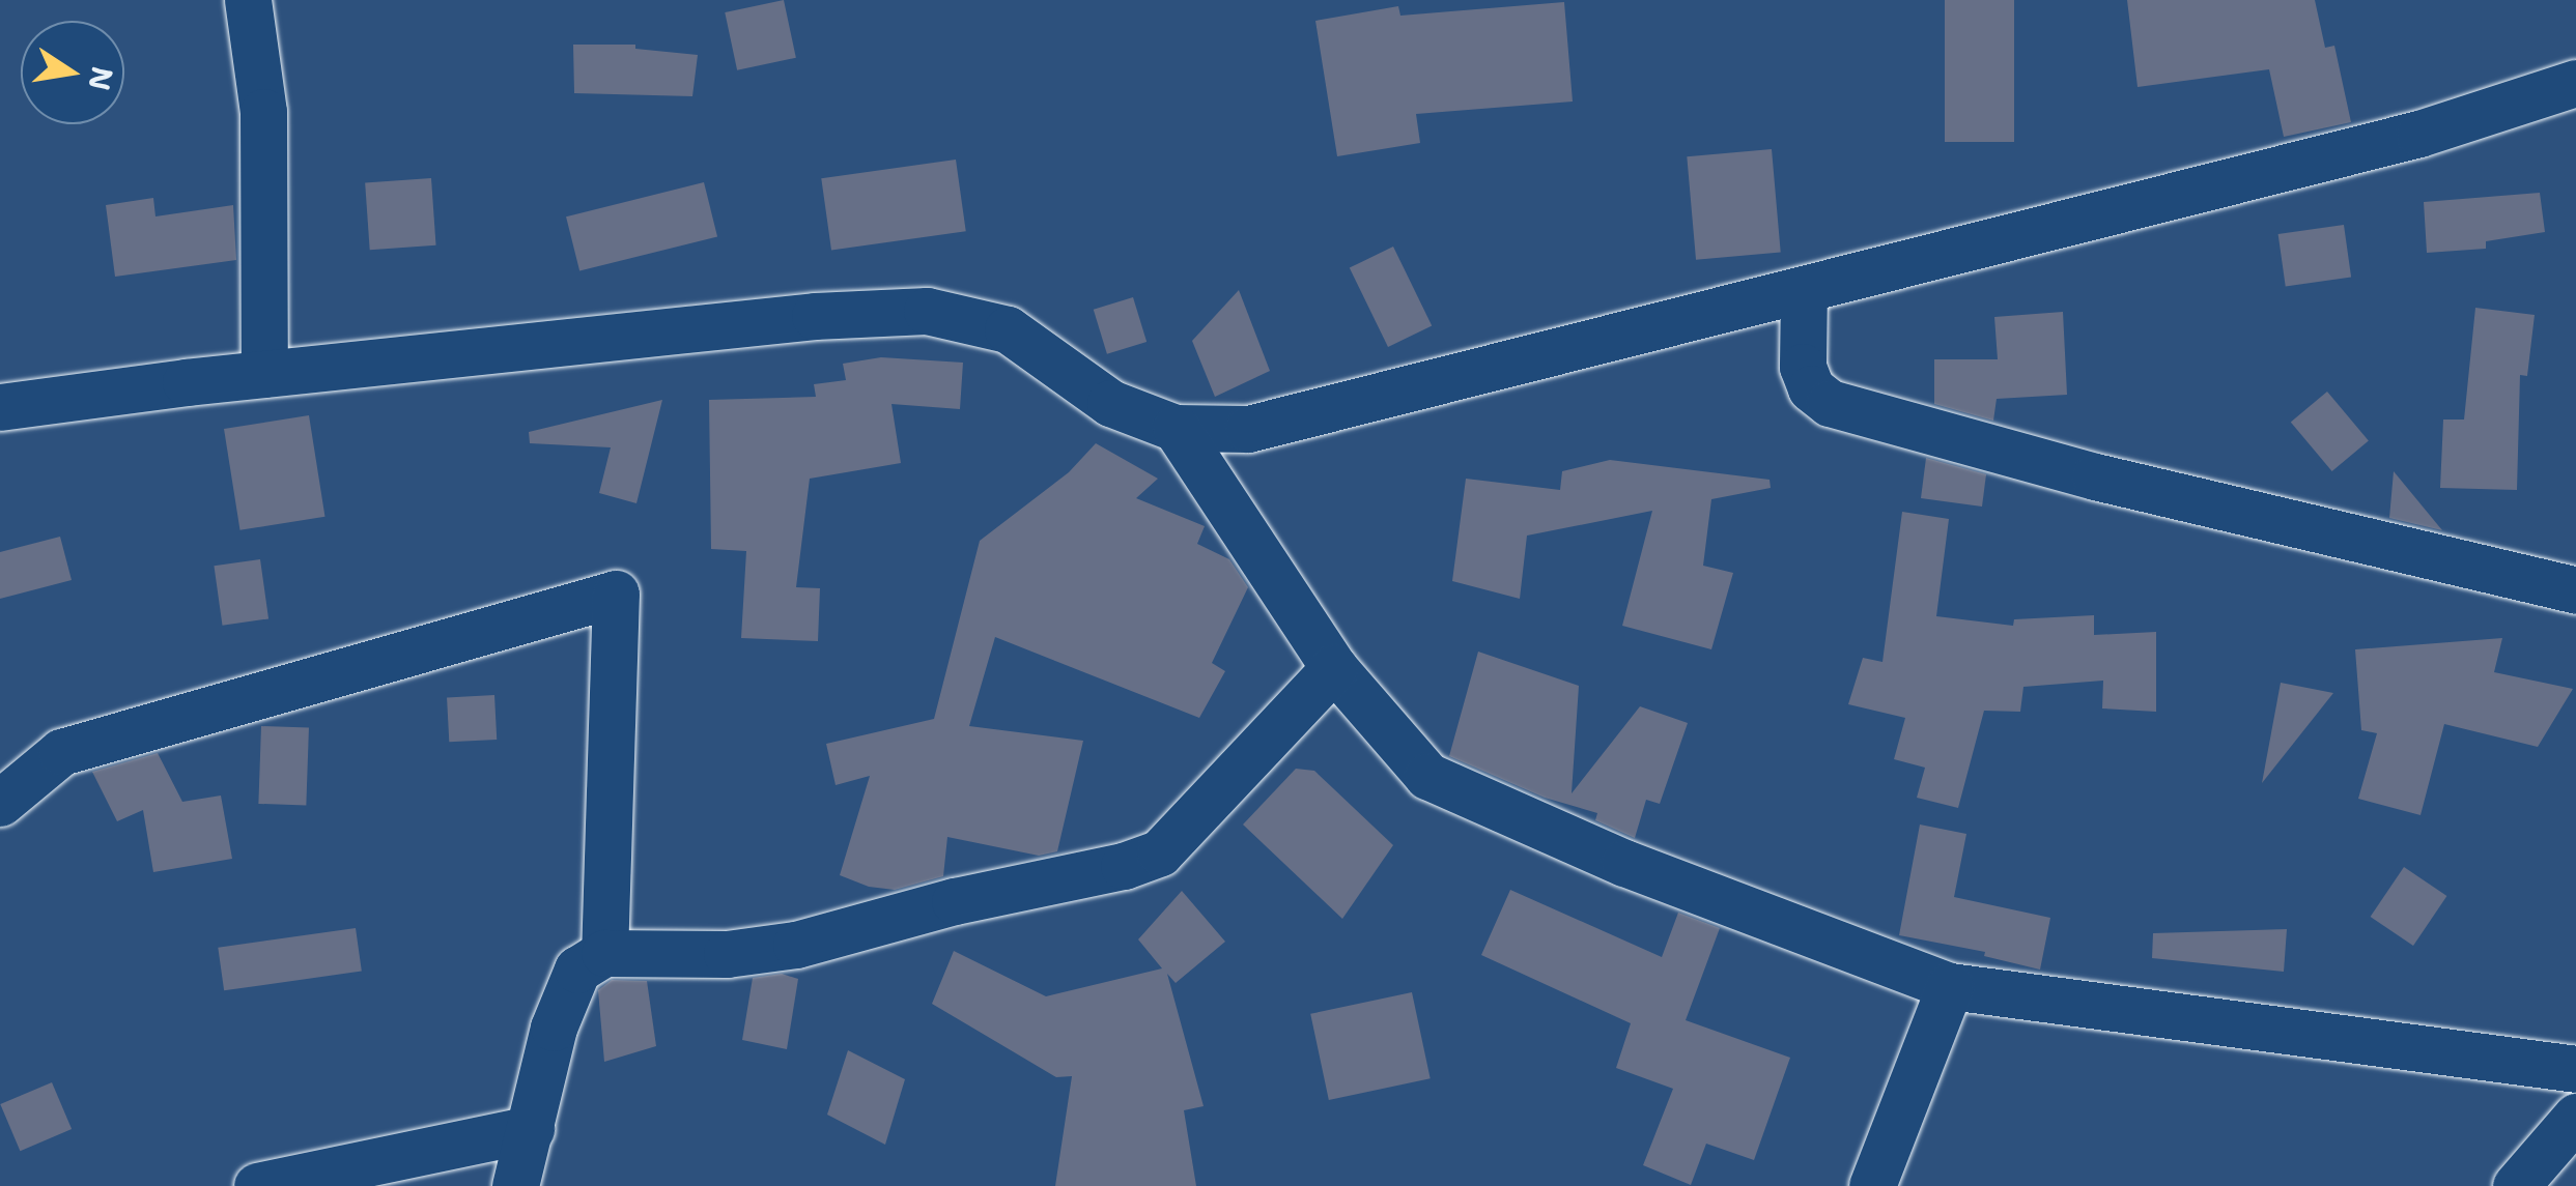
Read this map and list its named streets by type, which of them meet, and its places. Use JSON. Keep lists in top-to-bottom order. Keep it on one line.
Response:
{"north":"right"}
